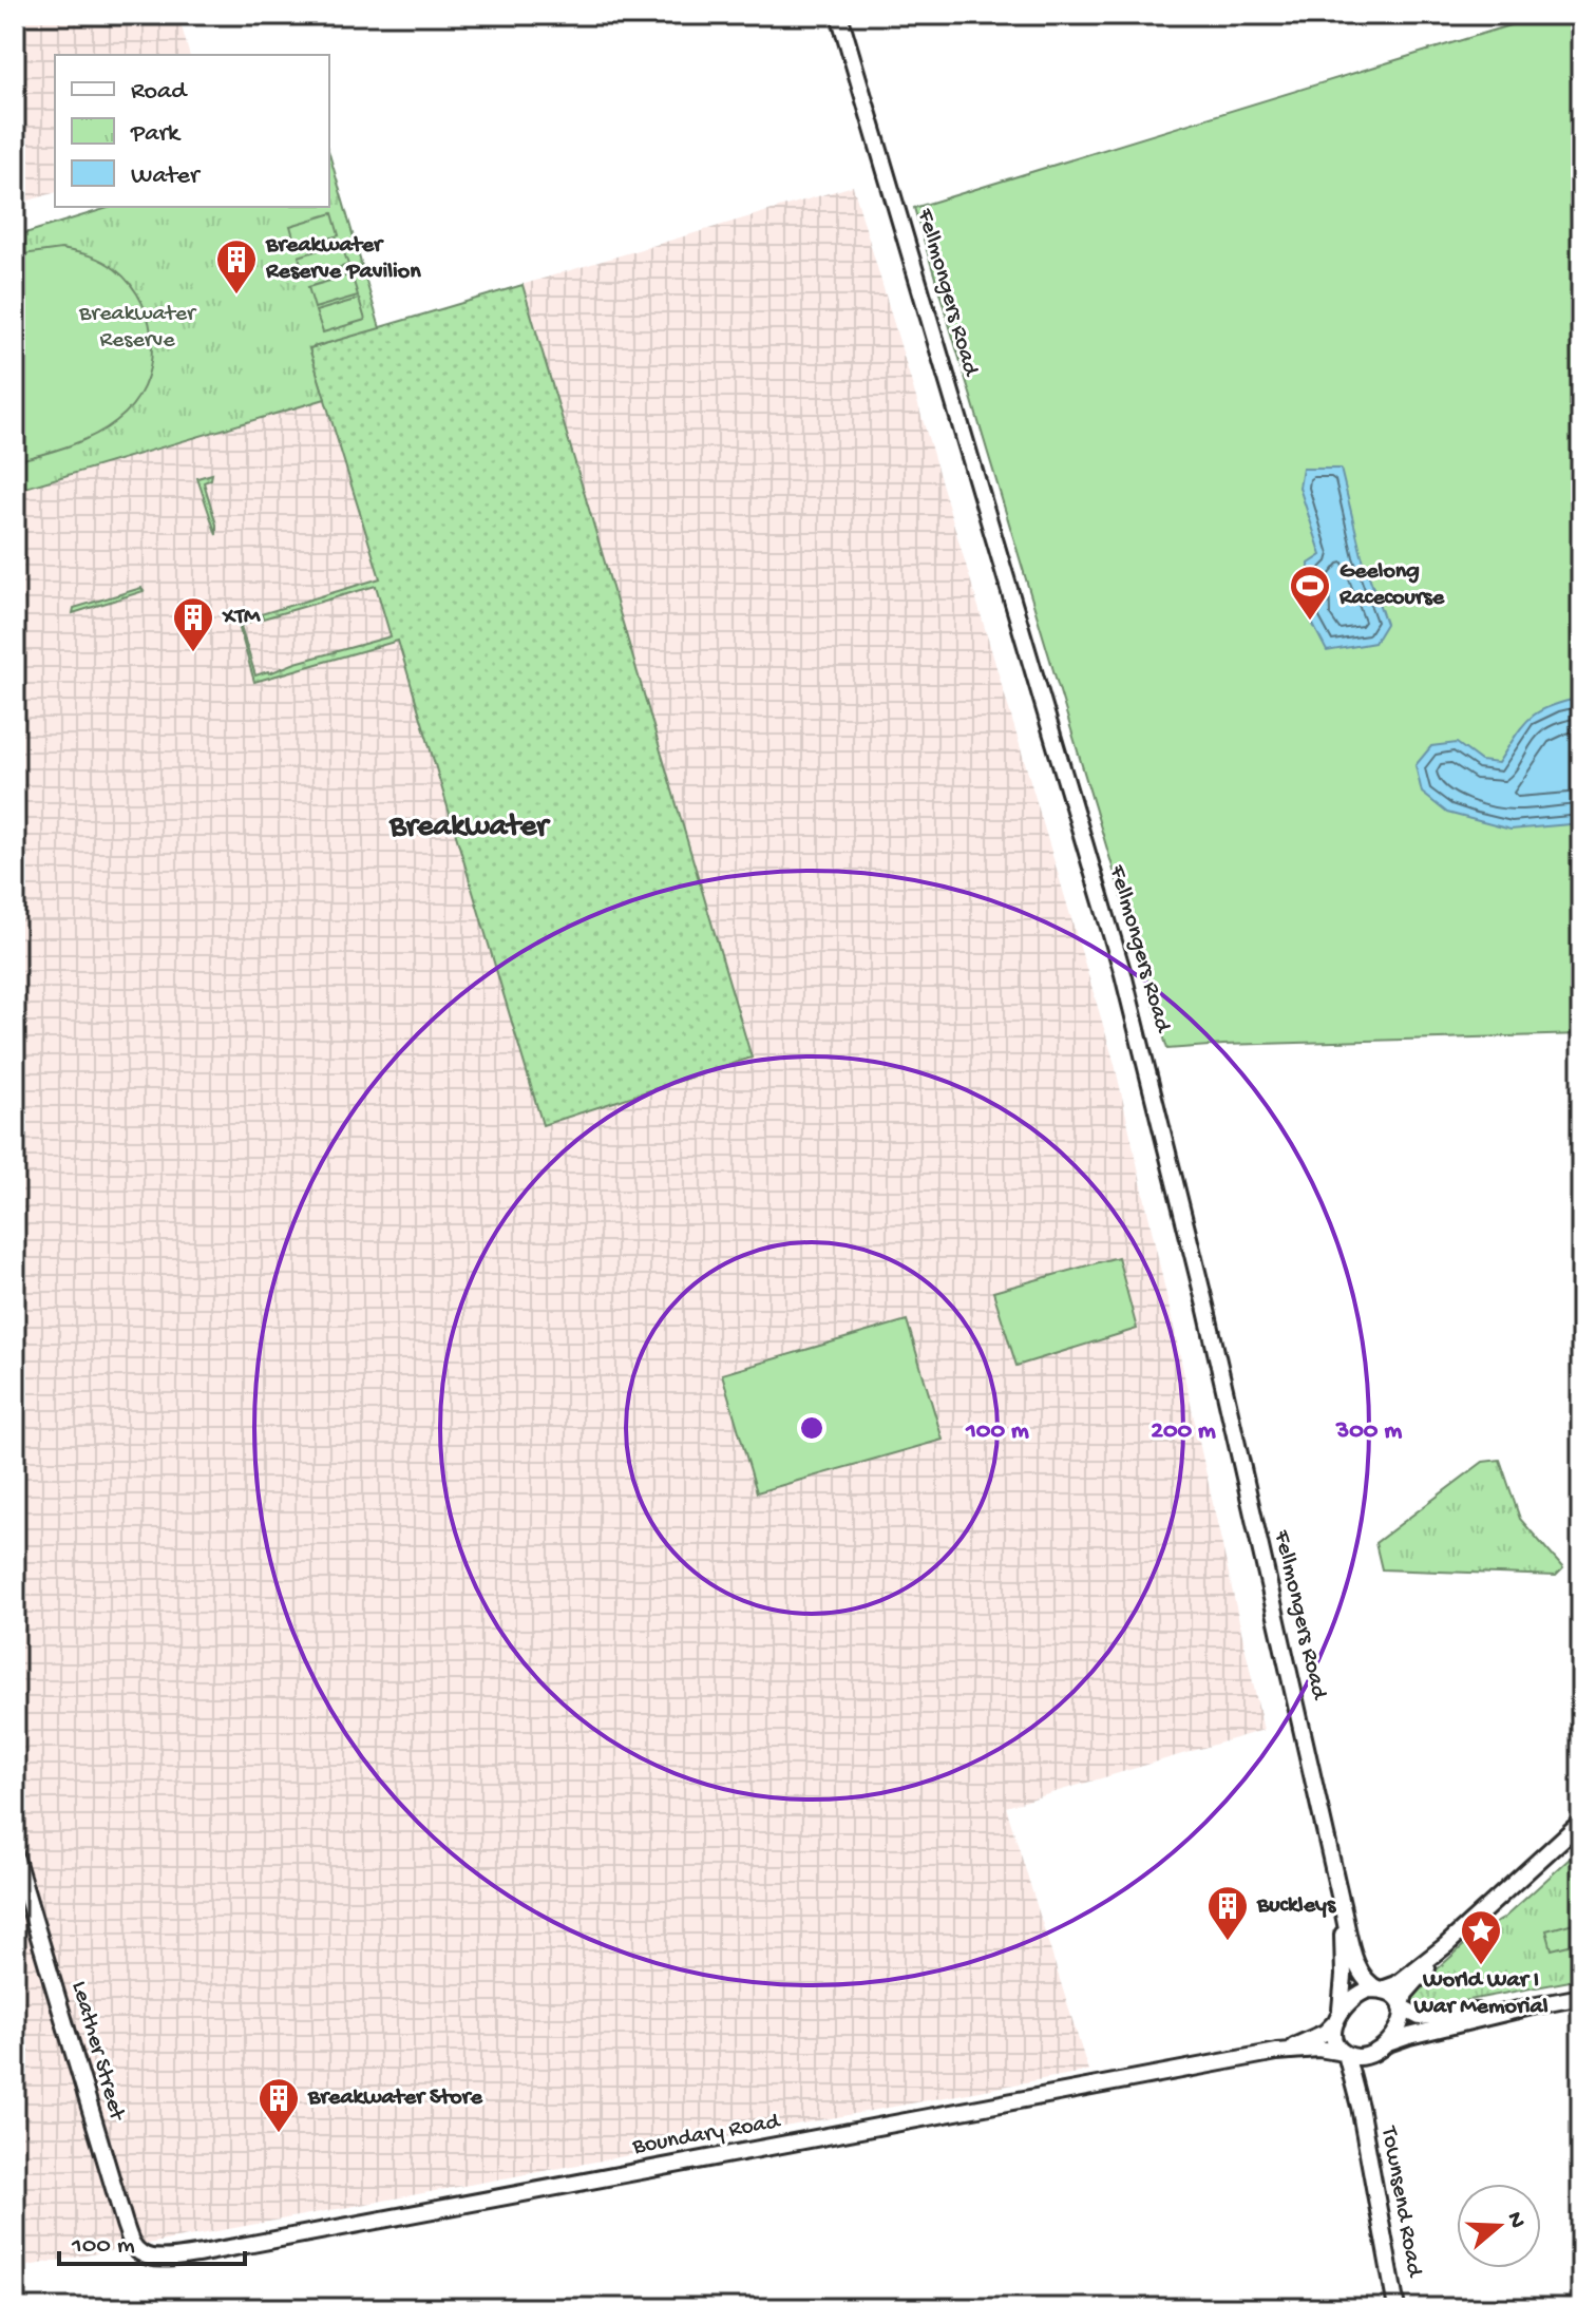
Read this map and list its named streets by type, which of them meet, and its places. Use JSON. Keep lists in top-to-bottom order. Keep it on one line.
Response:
{"streets":{"main road":["Fellmongers Road","Leather Street","Boundary Road","Townsend Road"]},"crossings":[["Fellmongers Road","Boundary Road"],["Fellmongers Road","Townsend Road"],["Leather Street","Boundary Road"],["Boundary Road","Townsend Road"]],"districts":["Breakwater"],"parks":["Breakwater Reserve"],"places":{"building":["Breakwater Reserve Pavilion","XTM","Buckleys","Breakwater Store"],"sports":["Geelong Racecourse"],"place":["World War I War Memorial"]},"legend":["Road","Park","Water"],"scale_bar":"100 m","north":"right","rings":["100 m","200 m","300 m"]}
